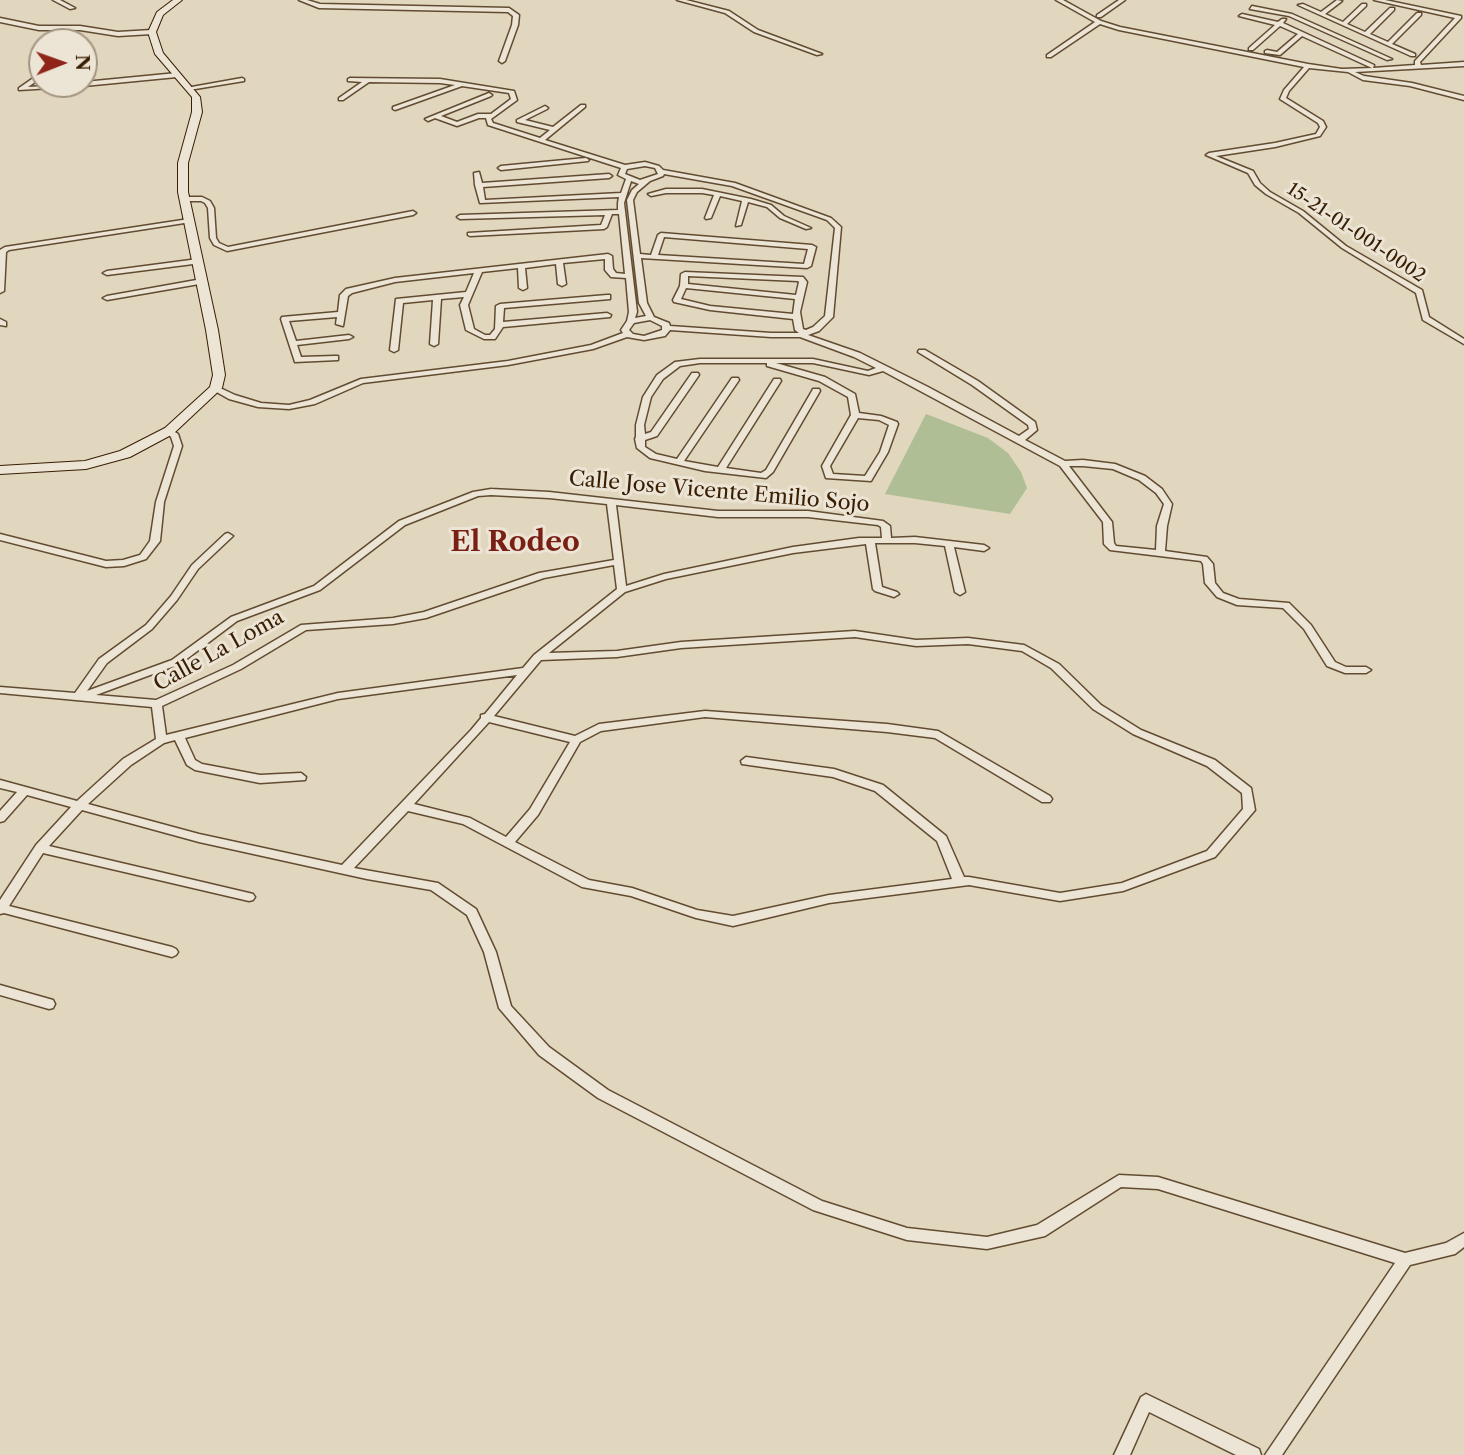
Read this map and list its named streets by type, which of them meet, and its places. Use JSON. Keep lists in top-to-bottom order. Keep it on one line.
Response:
{"streets":{"street":["15-21-01-001-0002","Calle Jose Vicente Emilio Sojo","Calle La Loma"]},"districts":["El Rodeo"],"north":"right"}
